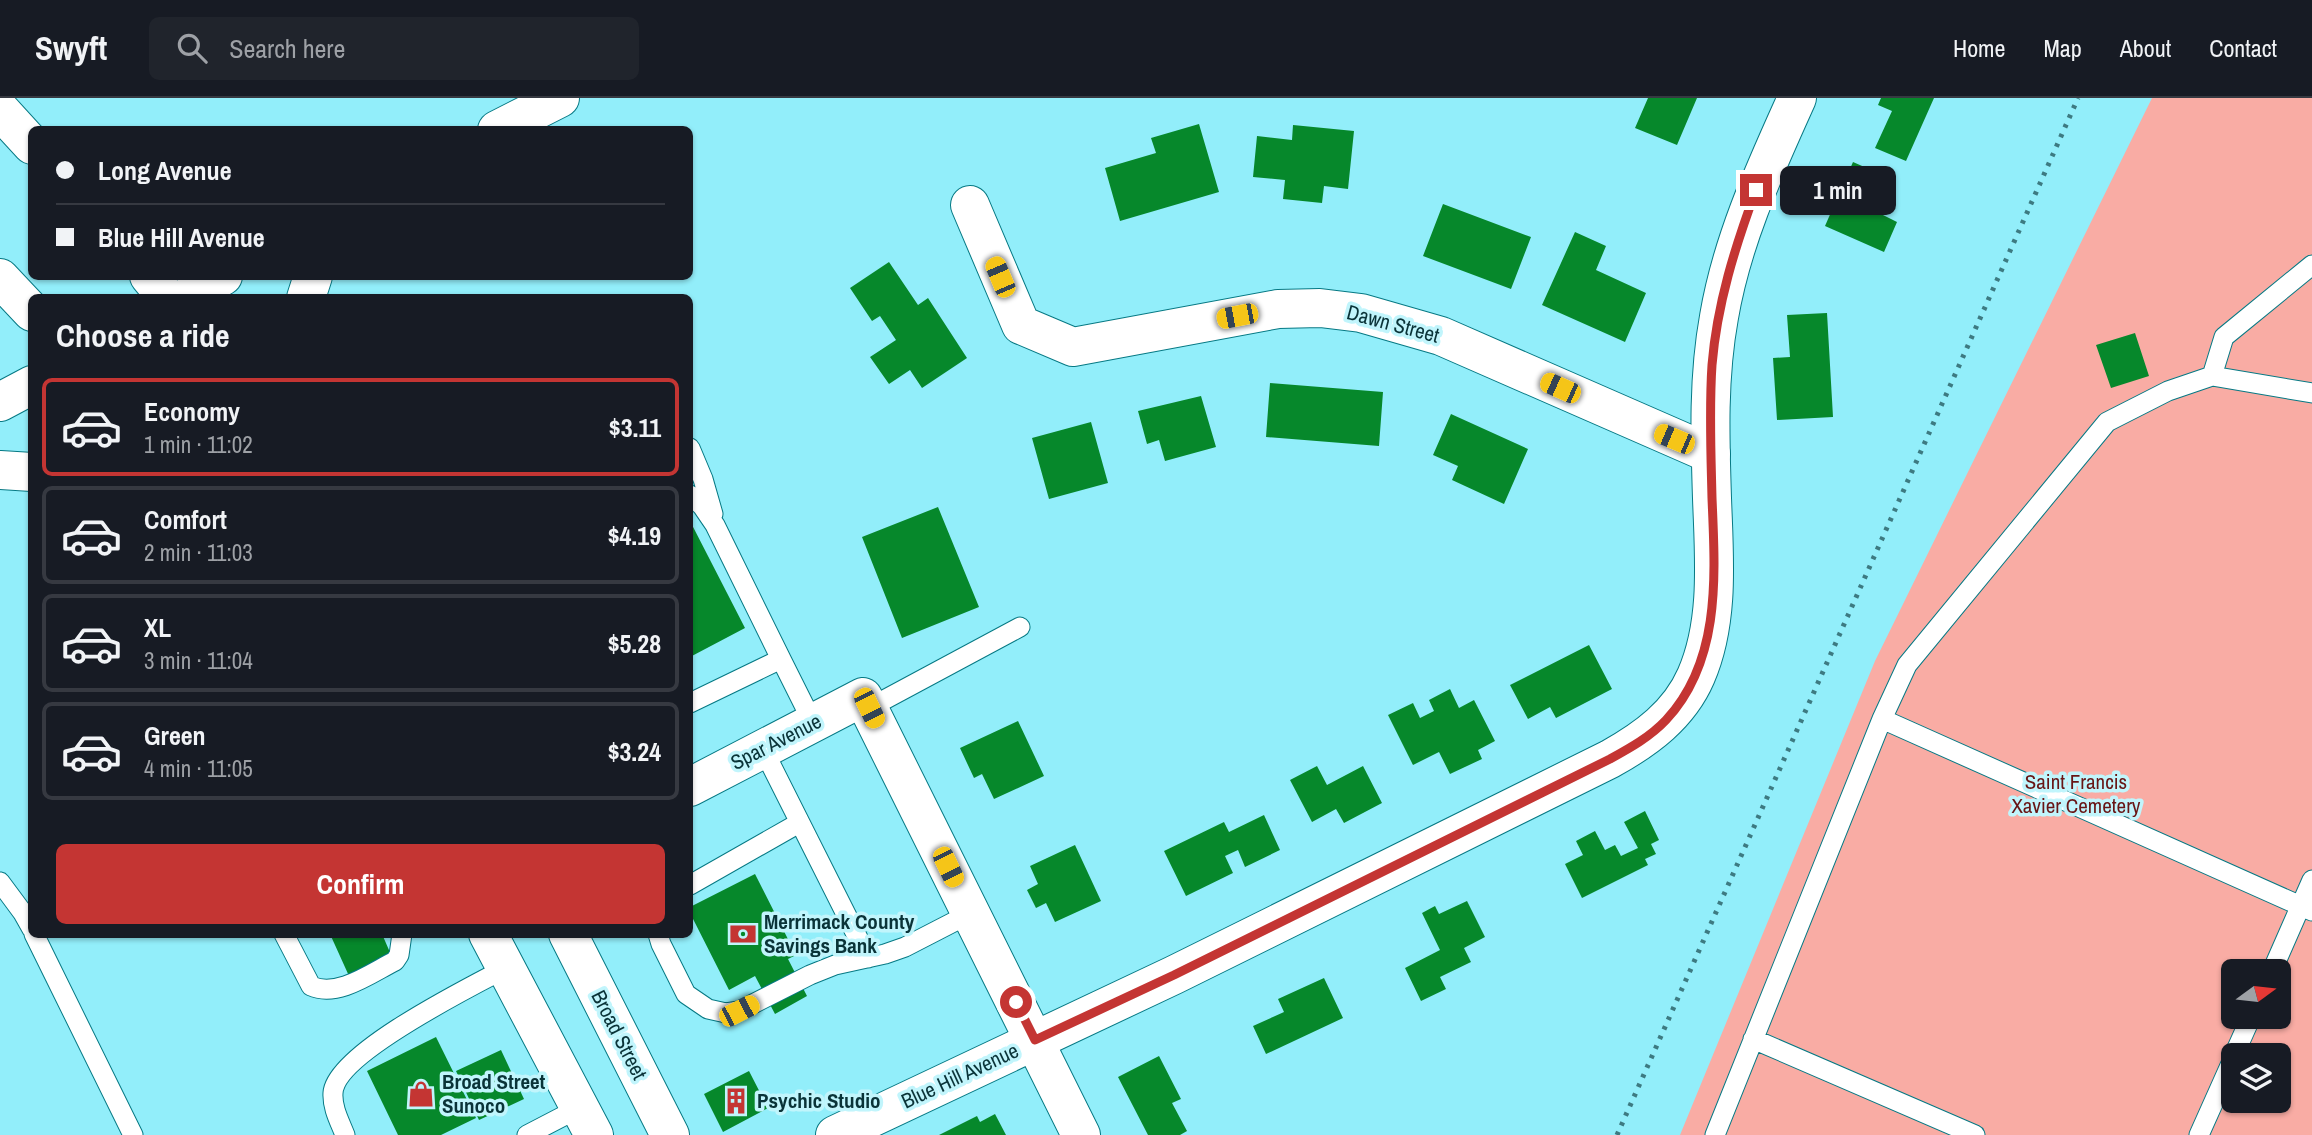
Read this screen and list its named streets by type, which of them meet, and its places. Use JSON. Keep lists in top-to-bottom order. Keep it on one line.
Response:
{"streets":{"main road":["Dawn Street","Spar Avenue","Broad Street","Blue Hill Avenue"]},"crossings":[["Dawn Street","Blue Hill Avenue"]],"parks":["Saint Francis Xavier Cemetery"],"places":{"bank":["Merrimack County Savings Bank"],"shop":["Broad Street Sunoco"],"building":["Psychic Studio"]},"north":"right","page":{"header":"Swyft","search":"Search here","nav":["Home","Map","About","Contact"],"banner":["Long Avenue","Blue Hill Avenue"],"bubble":"1 min","heading":"Choose a ride","list":[{"name":"Economy","note":"1 min · 11:02","value":"$3.11"},{"name":"Comfort","note":"2 min · 11:03","value":"$4.19"},{"name":"XL","note":"3 min · 11:04","value":"$5.28"},{"name":"Green","note":"4 min · 11:05","value":"$3.24"}],"buttons":"Confirm"}}
